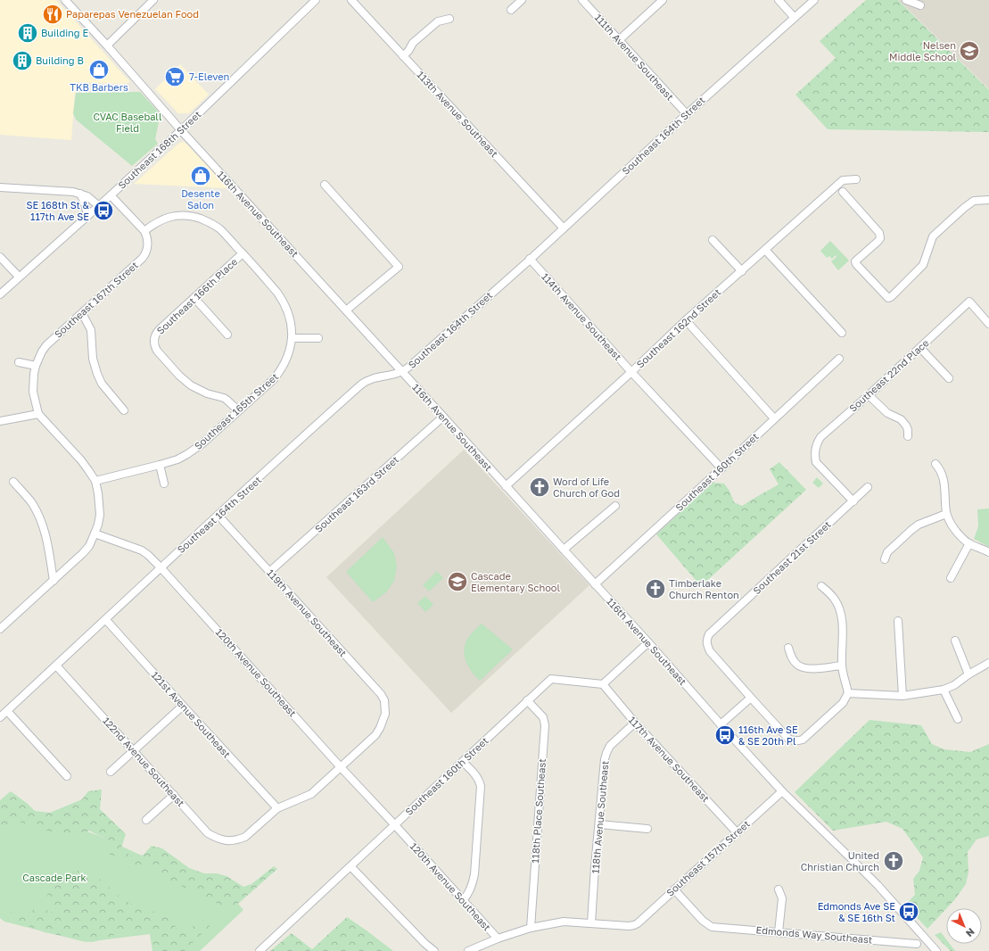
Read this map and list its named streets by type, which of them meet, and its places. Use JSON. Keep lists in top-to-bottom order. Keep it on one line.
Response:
{"streets":{"street":["111th Avenue Southeast","113th Avenue Southeast","Southeast 164th Street","Southeast 168th Street","116th Avenue Southeast","Southeast 166th Place","Southeast 167th Street","114th Avenue Southeast","Southeast 162nd Street","Southeast 22nd Place","Southeast 165th Street","Southeast 160th Street","Southeast 163rd Street","Southeast 21st Street","119th Avenue Southeast","120th Avenue Southeast","121st Avenue Southeast","117th Avenue Southeast","122nd Avenue Southeast","118th Place Southeast","118th Avenue Southeast","Southeast 157th Street","Edmonds Way Southeast"]},"crossings":[["111th Avenue Southeast","Southeast 164th Street"],["113th Avenue Southeast","Southeast 164th Street"],["Southeast 164th Street","116th Avenue Southeast"],["Southeast 164th Street","114th Avenue Southeast"],["Southeast 164th Street","119th Avenue Southeast"],["Southeast 164th Street","120th Avenue Southeast"],["Southeast 164th Street","121st Avenue Southeast"],["Southeast 164th Street","122nd Avenue Southeast"],["Southeast 168th Street","116th Avenue Southeast"],["116th Avenue Southeast","Southeast 162nd Street"],["116th Avenue Southeast","Southeast 160th Street"],["116th Avenue Southeast","Southeast 163rd Street"],["116th Avenue Southeast","Southeast 157th Street"],["Southeast 166th Place","Southeast 165th Street"],["Southeast 167th Street","Southeast 165th Street"],["114th Avenue Southeast","Southeast 162nd Street"],["114th Avenue Southeast","Southeast 160th Street"],["Southeast 22nd Place","Southeast 21st Street"],["Southeast 160th Street","120th Avenue Southeast"],["Southeast 160th Street","117th Avenue Southeast"],["Southeast 160th Street","118th Place Southeast"],["Southeast 163rd Street","119th Avenue Southeast"],["119th Avenue Southeast","120th Avenue Southeast"],["121st Avenue Southeast","122nd Avenue Southeast"],["117th Avenue Southeast","118th Avenue Southeast"],["117th Avenue Southeast","Southeast 157th Street"],["118th Avenue Southeast","Southeast 157th Street"],["Southeast 157th Street","Edmonds Way Southeast"]],"parks":["CVAC Baseball Field","Cascade Park"],"places":{"restaurant":["Paparepas Venezuelan Food"],"building":["Building E","Building B"],"school or university":["Nelsen Middle School","Cascade Elementary School"],"shop":["TKB Barbers","Desente Salon"],"supermarket":["7-Eleven"],"bus stop":["SE 168th St & 117th Ave SE","116th Ave SE & SE 20th Pl","Edmonds Ave SE & SE 16th St"],"church":["Word of Life Church of God","Timberlake Church Renton","United Christian Church"]},"north":"bottom right"}
